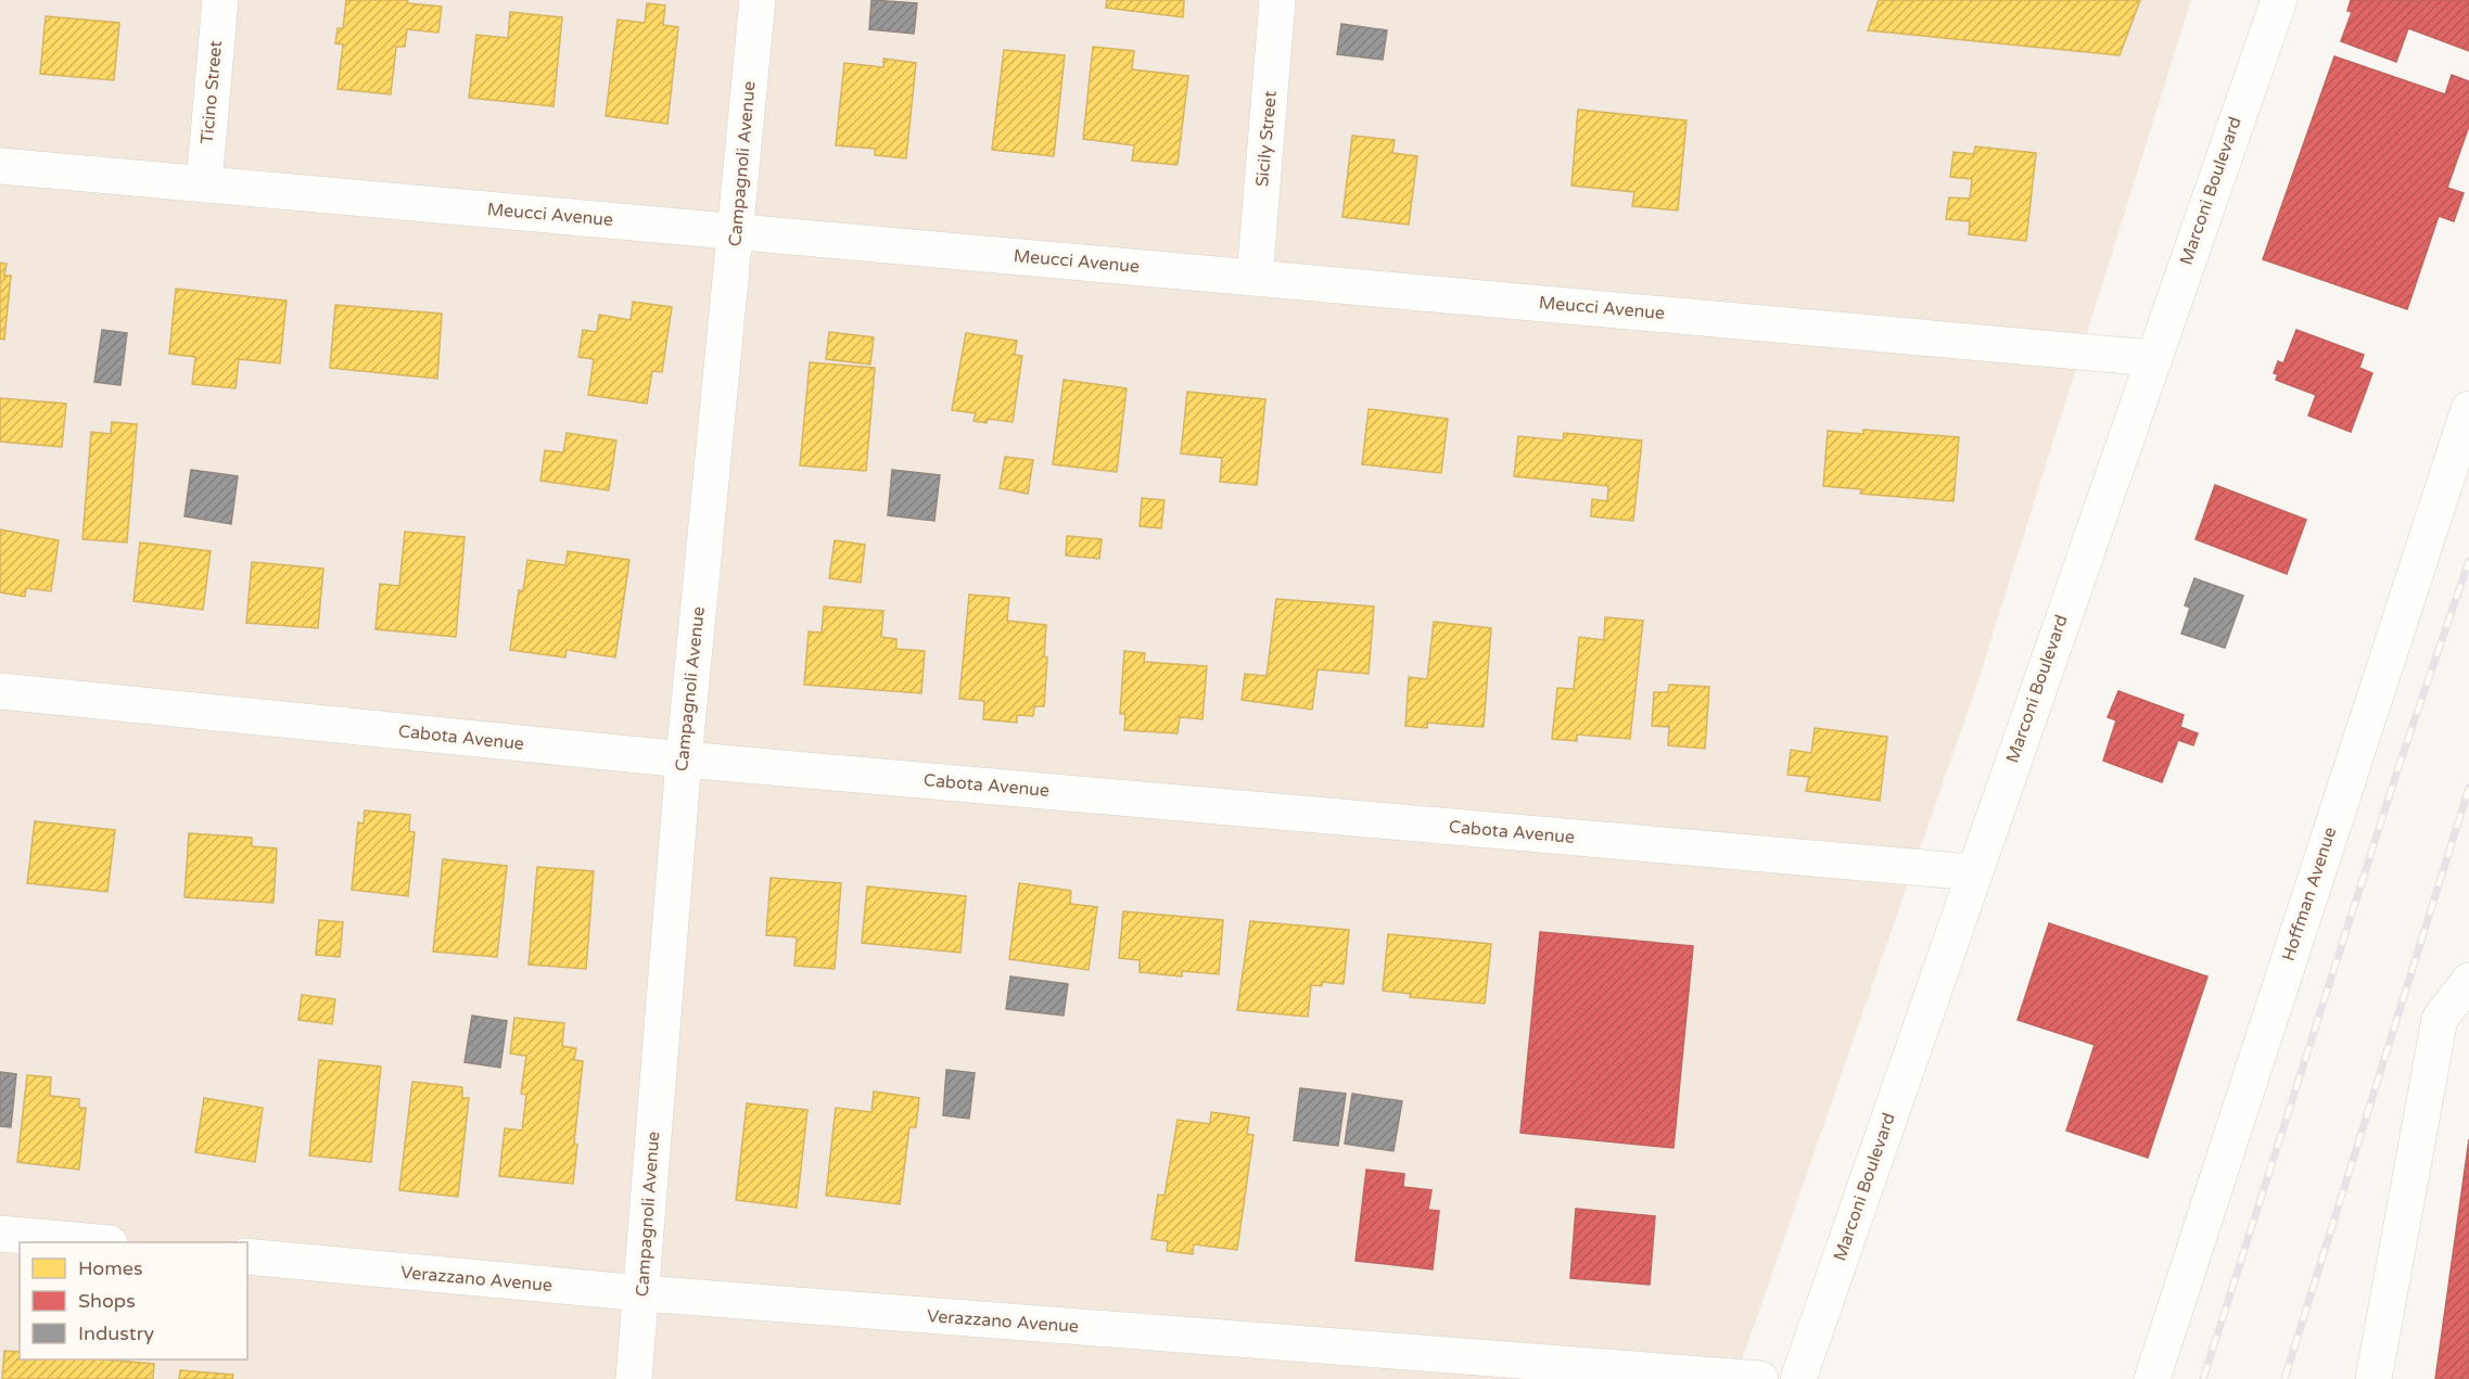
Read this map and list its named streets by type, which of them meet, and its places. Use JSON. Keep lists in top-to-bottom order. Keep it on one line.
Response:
{"streets":{"street":["Ticino Street","Sicily Street","Campagnoli Avenue","Marconi Boulevard","Meucci Avenue","Cabota Avenue","Hoffman Avenue","Verazzano Avenue"]},"crossings":[["Ticino Street","Meucci Avenue"],["Sicily Street","Meucci Avenue"],["Campagnoli Avenue","Meucci Avenue"],["Campagnoli Avenue","Cabota Avenue"],["Campagnoli Avenue","Verazzano Avenue"],["Marconi Boulevard","Meucci Avenue"],["Marconi Boulevard","Cabota Avenue"]],"legend":["Homes","Shops","Industry"]}
